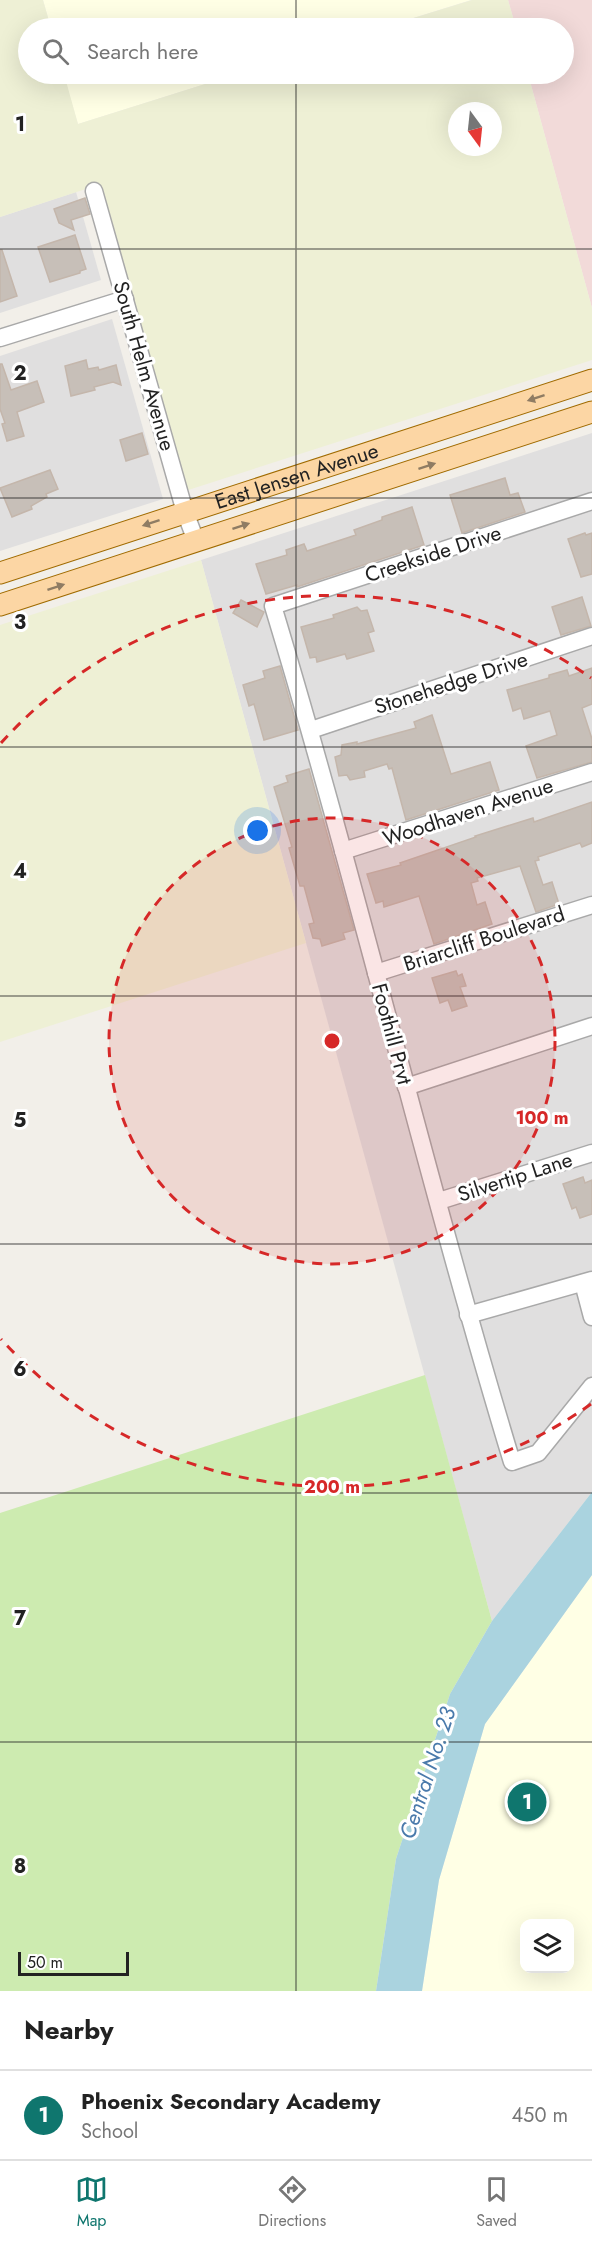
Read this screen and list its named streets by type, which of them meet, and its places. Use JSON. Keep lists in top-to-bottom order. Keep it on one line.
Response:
{"streets":{"main road":["East Jensen Avenue"],"street":["South Helm Avenue","Creekside Drive","Stonehedge Drive","Woodhaven Avenue","Briarcliff Boulevard","Foothill Prvt","Silvertip Lane"]},"crossings":[["South Helm Avenue","East Jensen Avenue"],["Creekside Drive","Foothill Prvt"],["Stonehedge Drive","Foothill Prvt"],["Woodhaven Avenue","Foothill Prvt"],["Briarcliff Boulevard","Foothill Prvt"],["Foothill Prvt","Silvertip Lane"]],"water":["Central No. 23"],"scale_bar":"50 m","north":"bottom","page":{"search":"Search here","pins":"1","scale":"50 m","heading":"Nearby","list":[{"mark":"1","name":"Phoenix Secondary Academy","note":"School","value":"450 m"}],"nav":["Map","Directions","Saved"]},"grid":{"rows":["1","2","3","4","5","6","7","8"]},"rings":["100 m","200 m"]}
